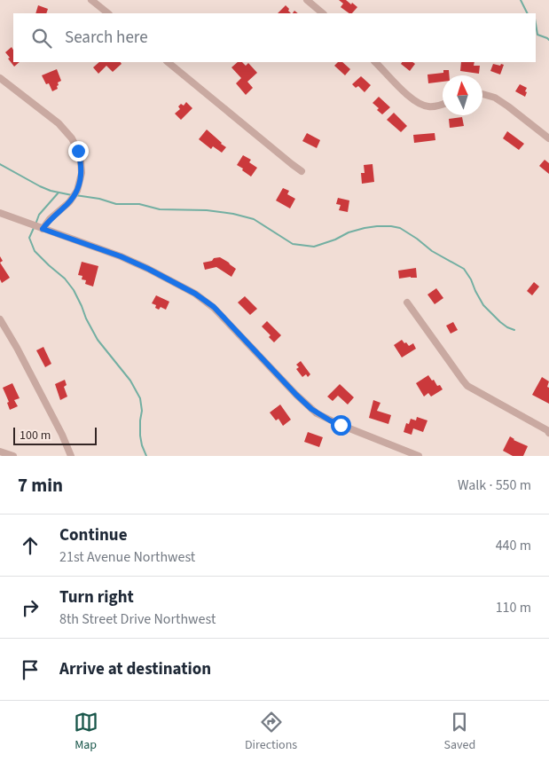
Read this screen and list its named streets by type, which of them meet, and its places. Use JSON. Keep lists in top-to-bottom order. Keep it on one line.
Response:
{"scale_bar":"100 m","north":"top","page":{"search":"Search here","scale":"100 m","heading":["7 min","Walk · 550 m"],"list":[["Continue","21st Avenue Northwest","440 m"],["Turn right","8th Street Drive Northwest","110 m"],"Arrive at destination"],"nav":["Map","Directions","Saved"]}}
